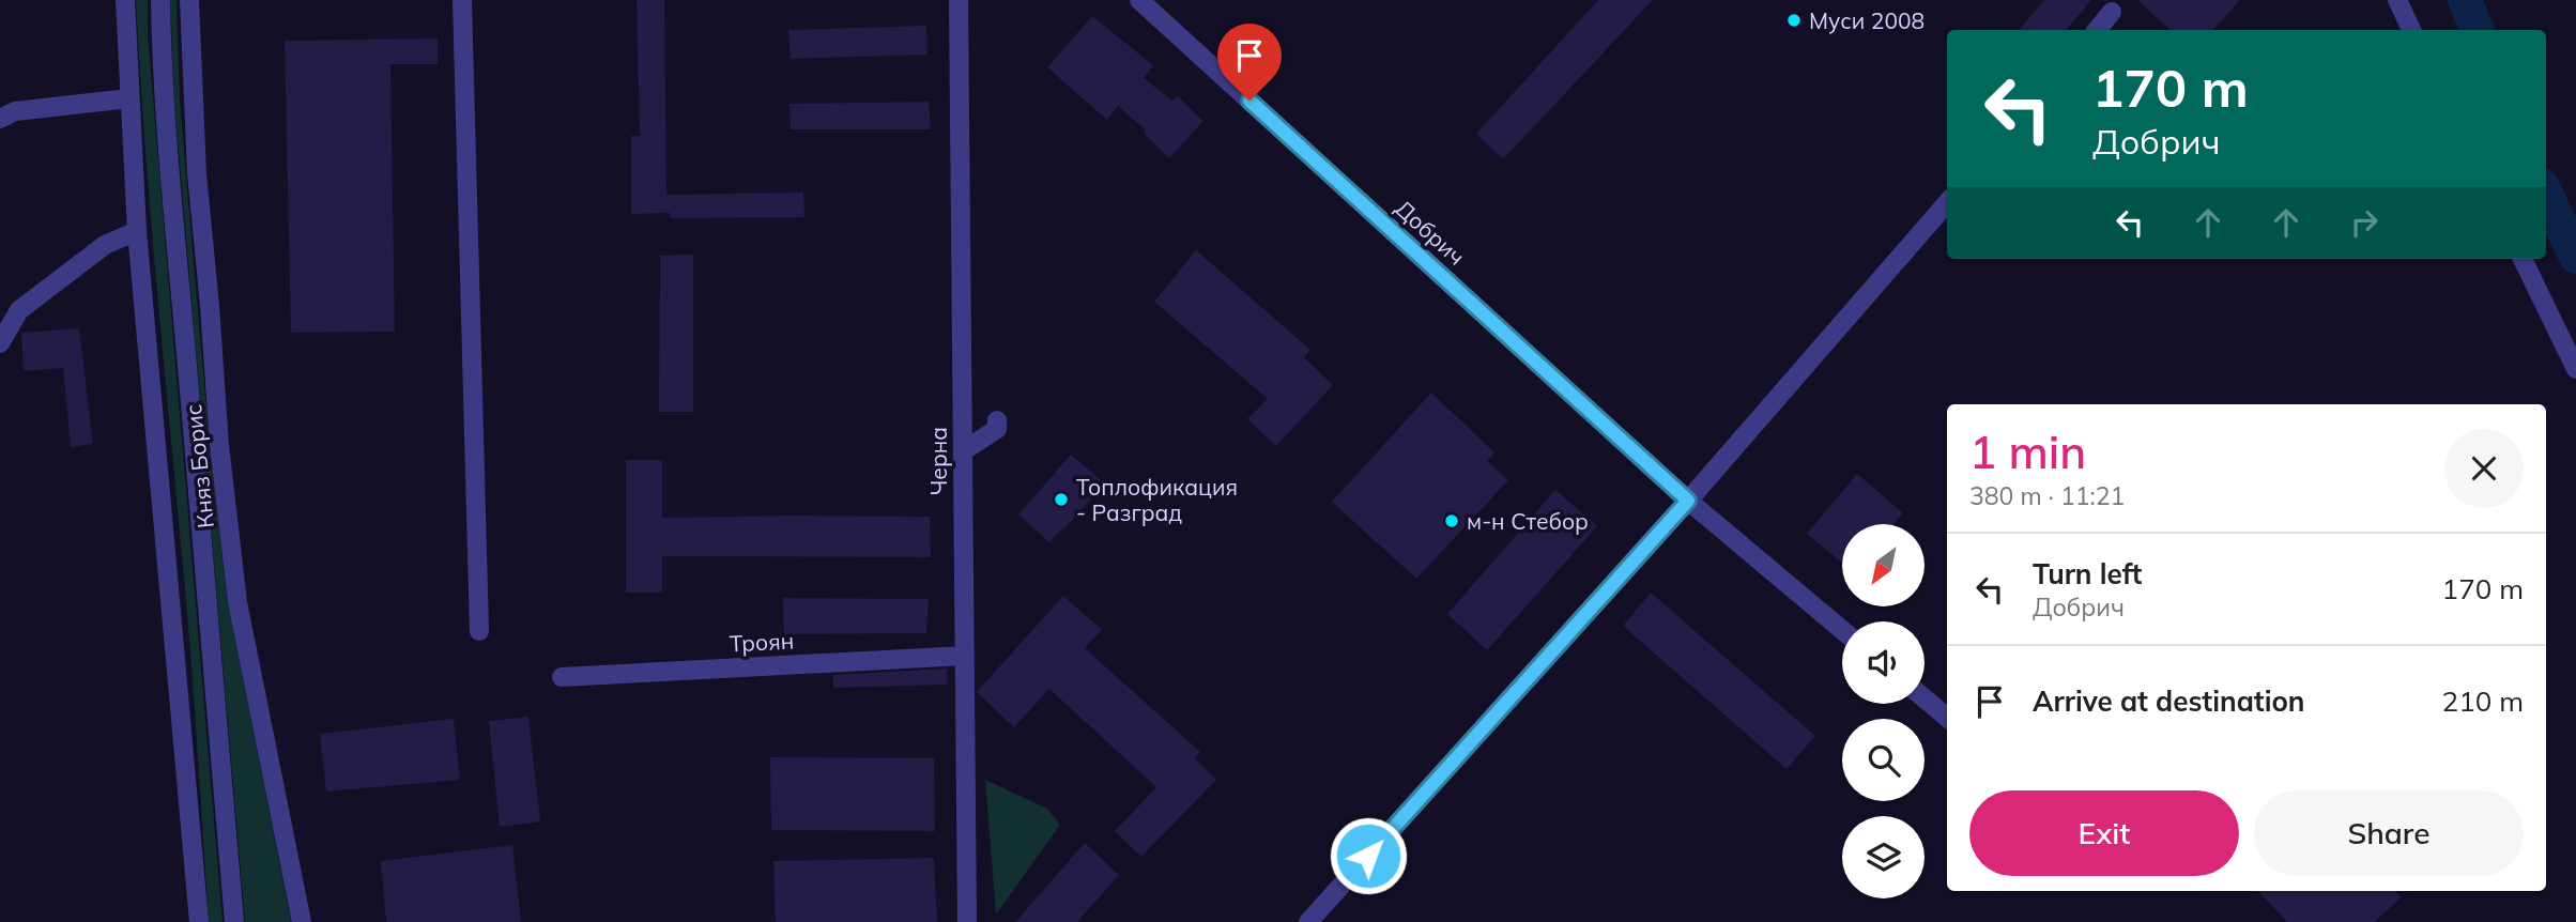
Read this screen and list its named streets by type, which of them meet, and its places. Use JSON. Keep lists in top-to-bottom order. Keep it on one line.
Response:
{"streets":{"street":["Добрич","Черна","Княз Борис","Троян"]},"crossings":[["Черна","Троян"]],"places":["Муси 2008","Топлофикация - Разград","м-н Стебор"],"north":"bottom left","page":{"turn":["170 m","Добрич"],"heading":["1 min","380 m · 11:21"],"list":[{"name":"Turn left","note":"Добрич","value":"170 m"},{"name":"Arrive at destination","value":"210 m"}],"buttons":["Exit","Share"]}}
